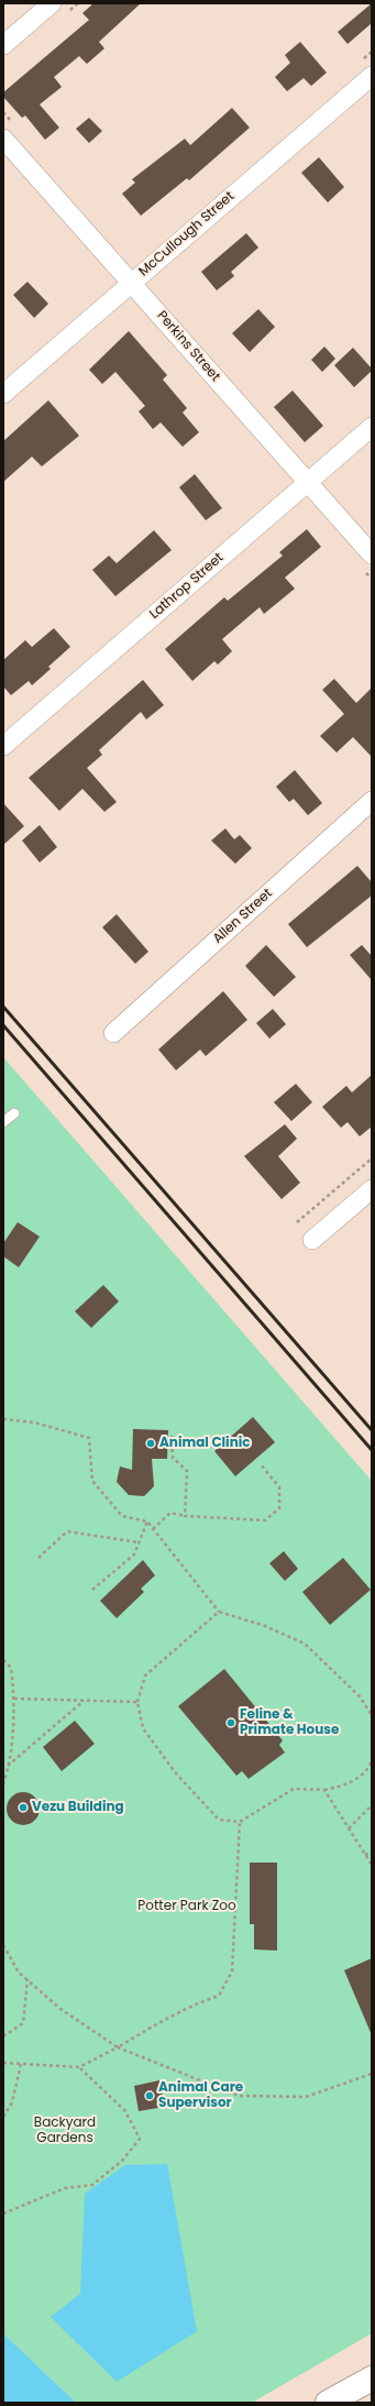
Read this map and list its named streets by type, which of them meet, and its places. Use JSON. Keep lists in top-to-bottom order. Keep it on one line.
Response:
{"streets":{"street":["McCullough Street","Perkins Street","Lathrop Street","Allen Street"]},"crossings":[["McCullough Street","Perkins Street"],["Perkins Street","Lathrop Street"]],"parks":["Potter Park Zoo","Backyard Gardens"],"places":["Animal Clinic","Feline & Primate House","Vezu Building","Animal Care Supervisor"]}
